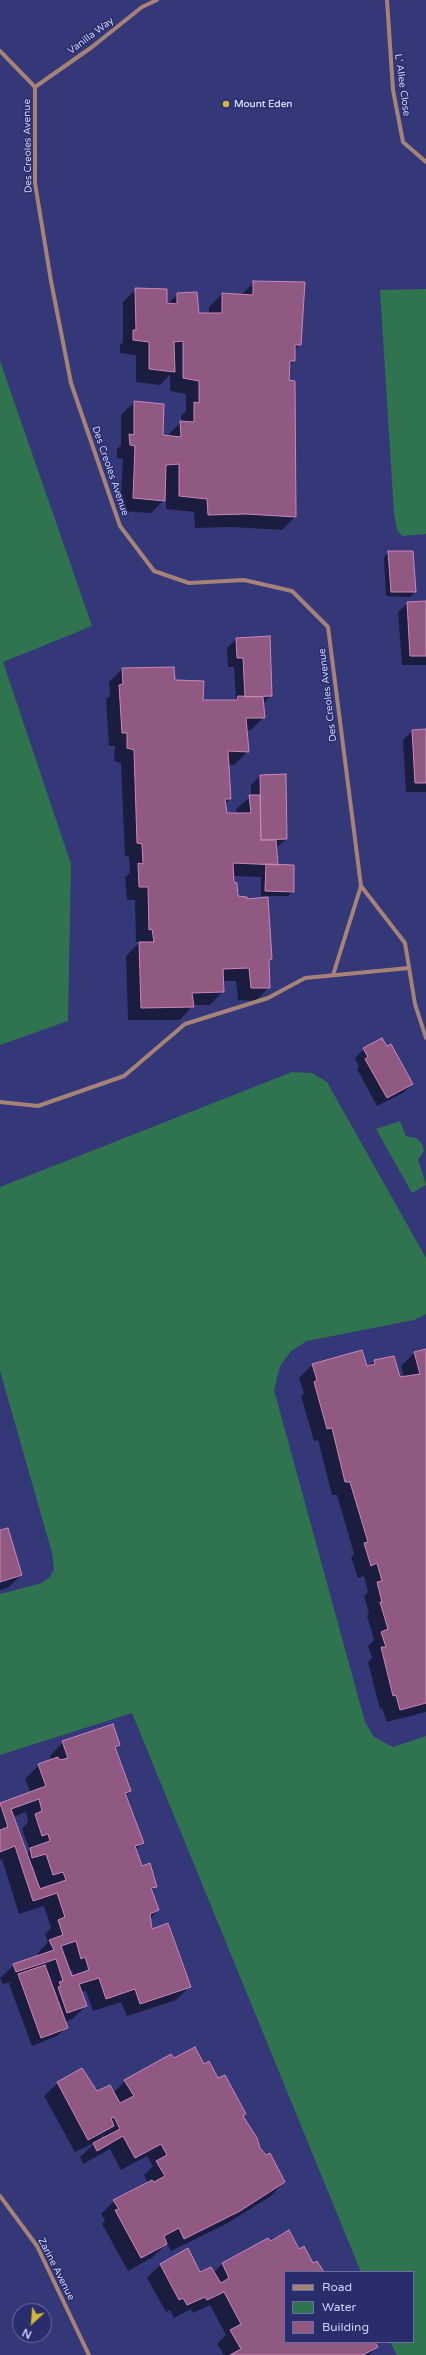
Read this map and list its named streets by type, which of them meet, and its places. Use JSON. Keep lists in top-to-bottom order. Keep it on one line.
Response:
{"streets":{"street":["Vanilla Way","L' Allee Close","Des Creoles Avenue","Zarine Avenue"]},"crossings":[["Vanilla Way","Des Creoles Avenue"]],"places":["Mount Eden"],"legend":["Road","Water","Building"],"north":"bottom left"}
